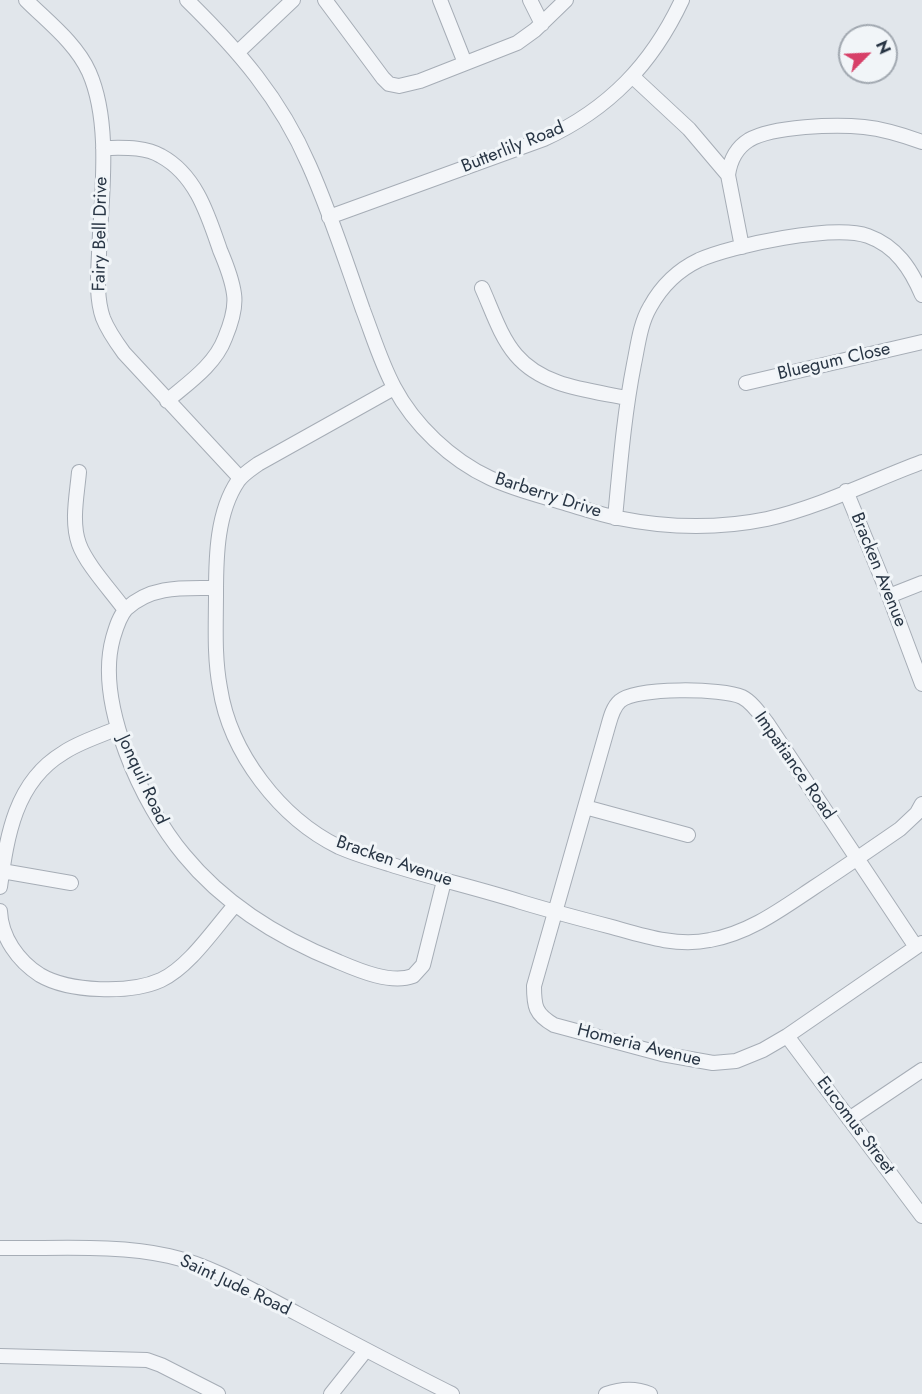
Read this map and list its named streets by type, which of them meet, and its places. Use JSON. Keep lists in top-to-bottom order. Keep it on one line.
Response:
{"streets":{"street":["Butterlily Road","Fairy Bell Drive","Bluegum Close","Barberry Drive","Bracken Avenue","Impatiance Road","Jonquil Road","Homeria Avenue","Eucomus Street","Saint Jude Road"]},"crossings":[["Butterlily Road","Barberry Drive"],["Fairy Bell Drive","Bracken Avenue"],["Barberry Drive","Bracken Avenue"],["Bracken Avenue","Impatiance Road"],["Bracken Avenue","Jonquil Road"],["Bracken Avenue","Homeria Avenue"],["Impatiance Road","Homeria Avenue"],["Homeria Avenue","Eucomus Street"]],"north":"top right"}
